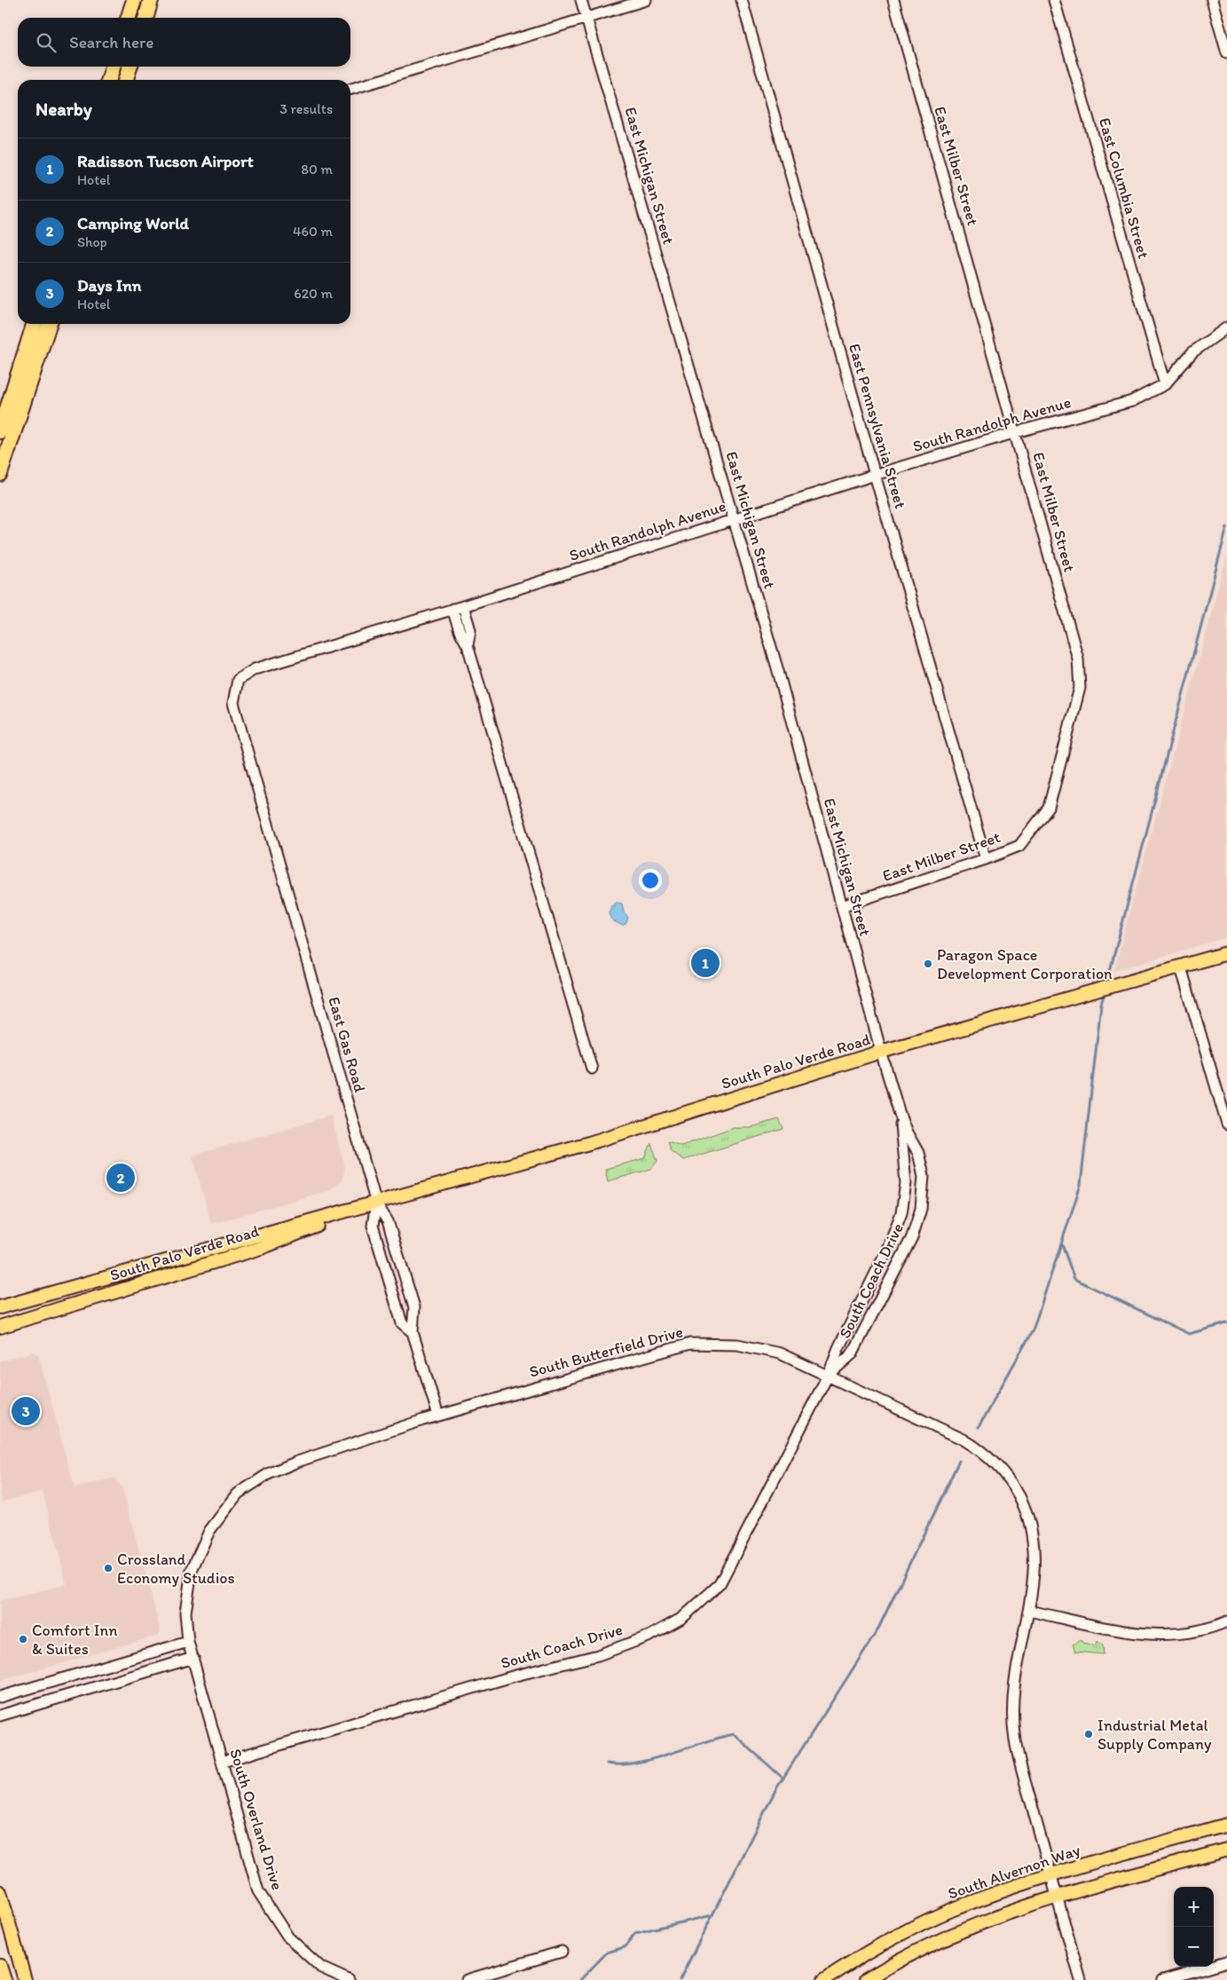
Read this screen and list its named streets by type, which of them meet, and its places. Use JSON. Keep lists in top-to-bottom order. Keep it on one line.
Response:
{"streets":{"main road":["South Palo Verde Road","South Alvernon Way"],"street":["East Milber Street","East Michigan Street","East Columbia Street","South Randolph Avenue","East Pennsylvania Street","East Gas Road","South Coach Drive","South Butterfield Drive","South Overland Drive"]},"crossings":[["East Milber Street","East Michigan Street"],["East Milber Street","South Randolph Avenue"],["East Milber Street","East Pennsylvania Street"],["East Michigan Street","South Randolph Avenue"],["East Michigan Street","South Palo Verde Road"],["East Michigan Street","South Coach Drive"],["East Columbia Street","South Randolph Avenue"],["South Randolph Avenue","East Pennsylvania Street"],["South Randolph Avenue","East Gas Road"],["East Gas Road","South Palo Verde Road"],["East Gas Road","South Butterfield Drive"],["South Palo Verde Road","South Coach Drive"],["South Coach Drive","South Butterfield Drive"],["South Coach Drive","South Overland Drive"],["South Butterfield Drive","South Overland Drive"]],"places":["Paragon Space Development Corporation","Crossland Economy Studios","Comfort Inn & Suites","Industrial Metal Supply Company"],"page":{"search":"Search here","heading":["Nearby","3 results"],"list":[{"mark":"1","name":"Radisson Tucson Airport","note":"Hotel","value":"80 m"},{"mark":"2","name":"Camping World","note":"Shop","value":"460 m"},{"mark":"3","name":"Days Inn","note":"Hotel","value":"620 m"}],"pins":["1","2","3"],"map_buttons":["+","−"]}}
